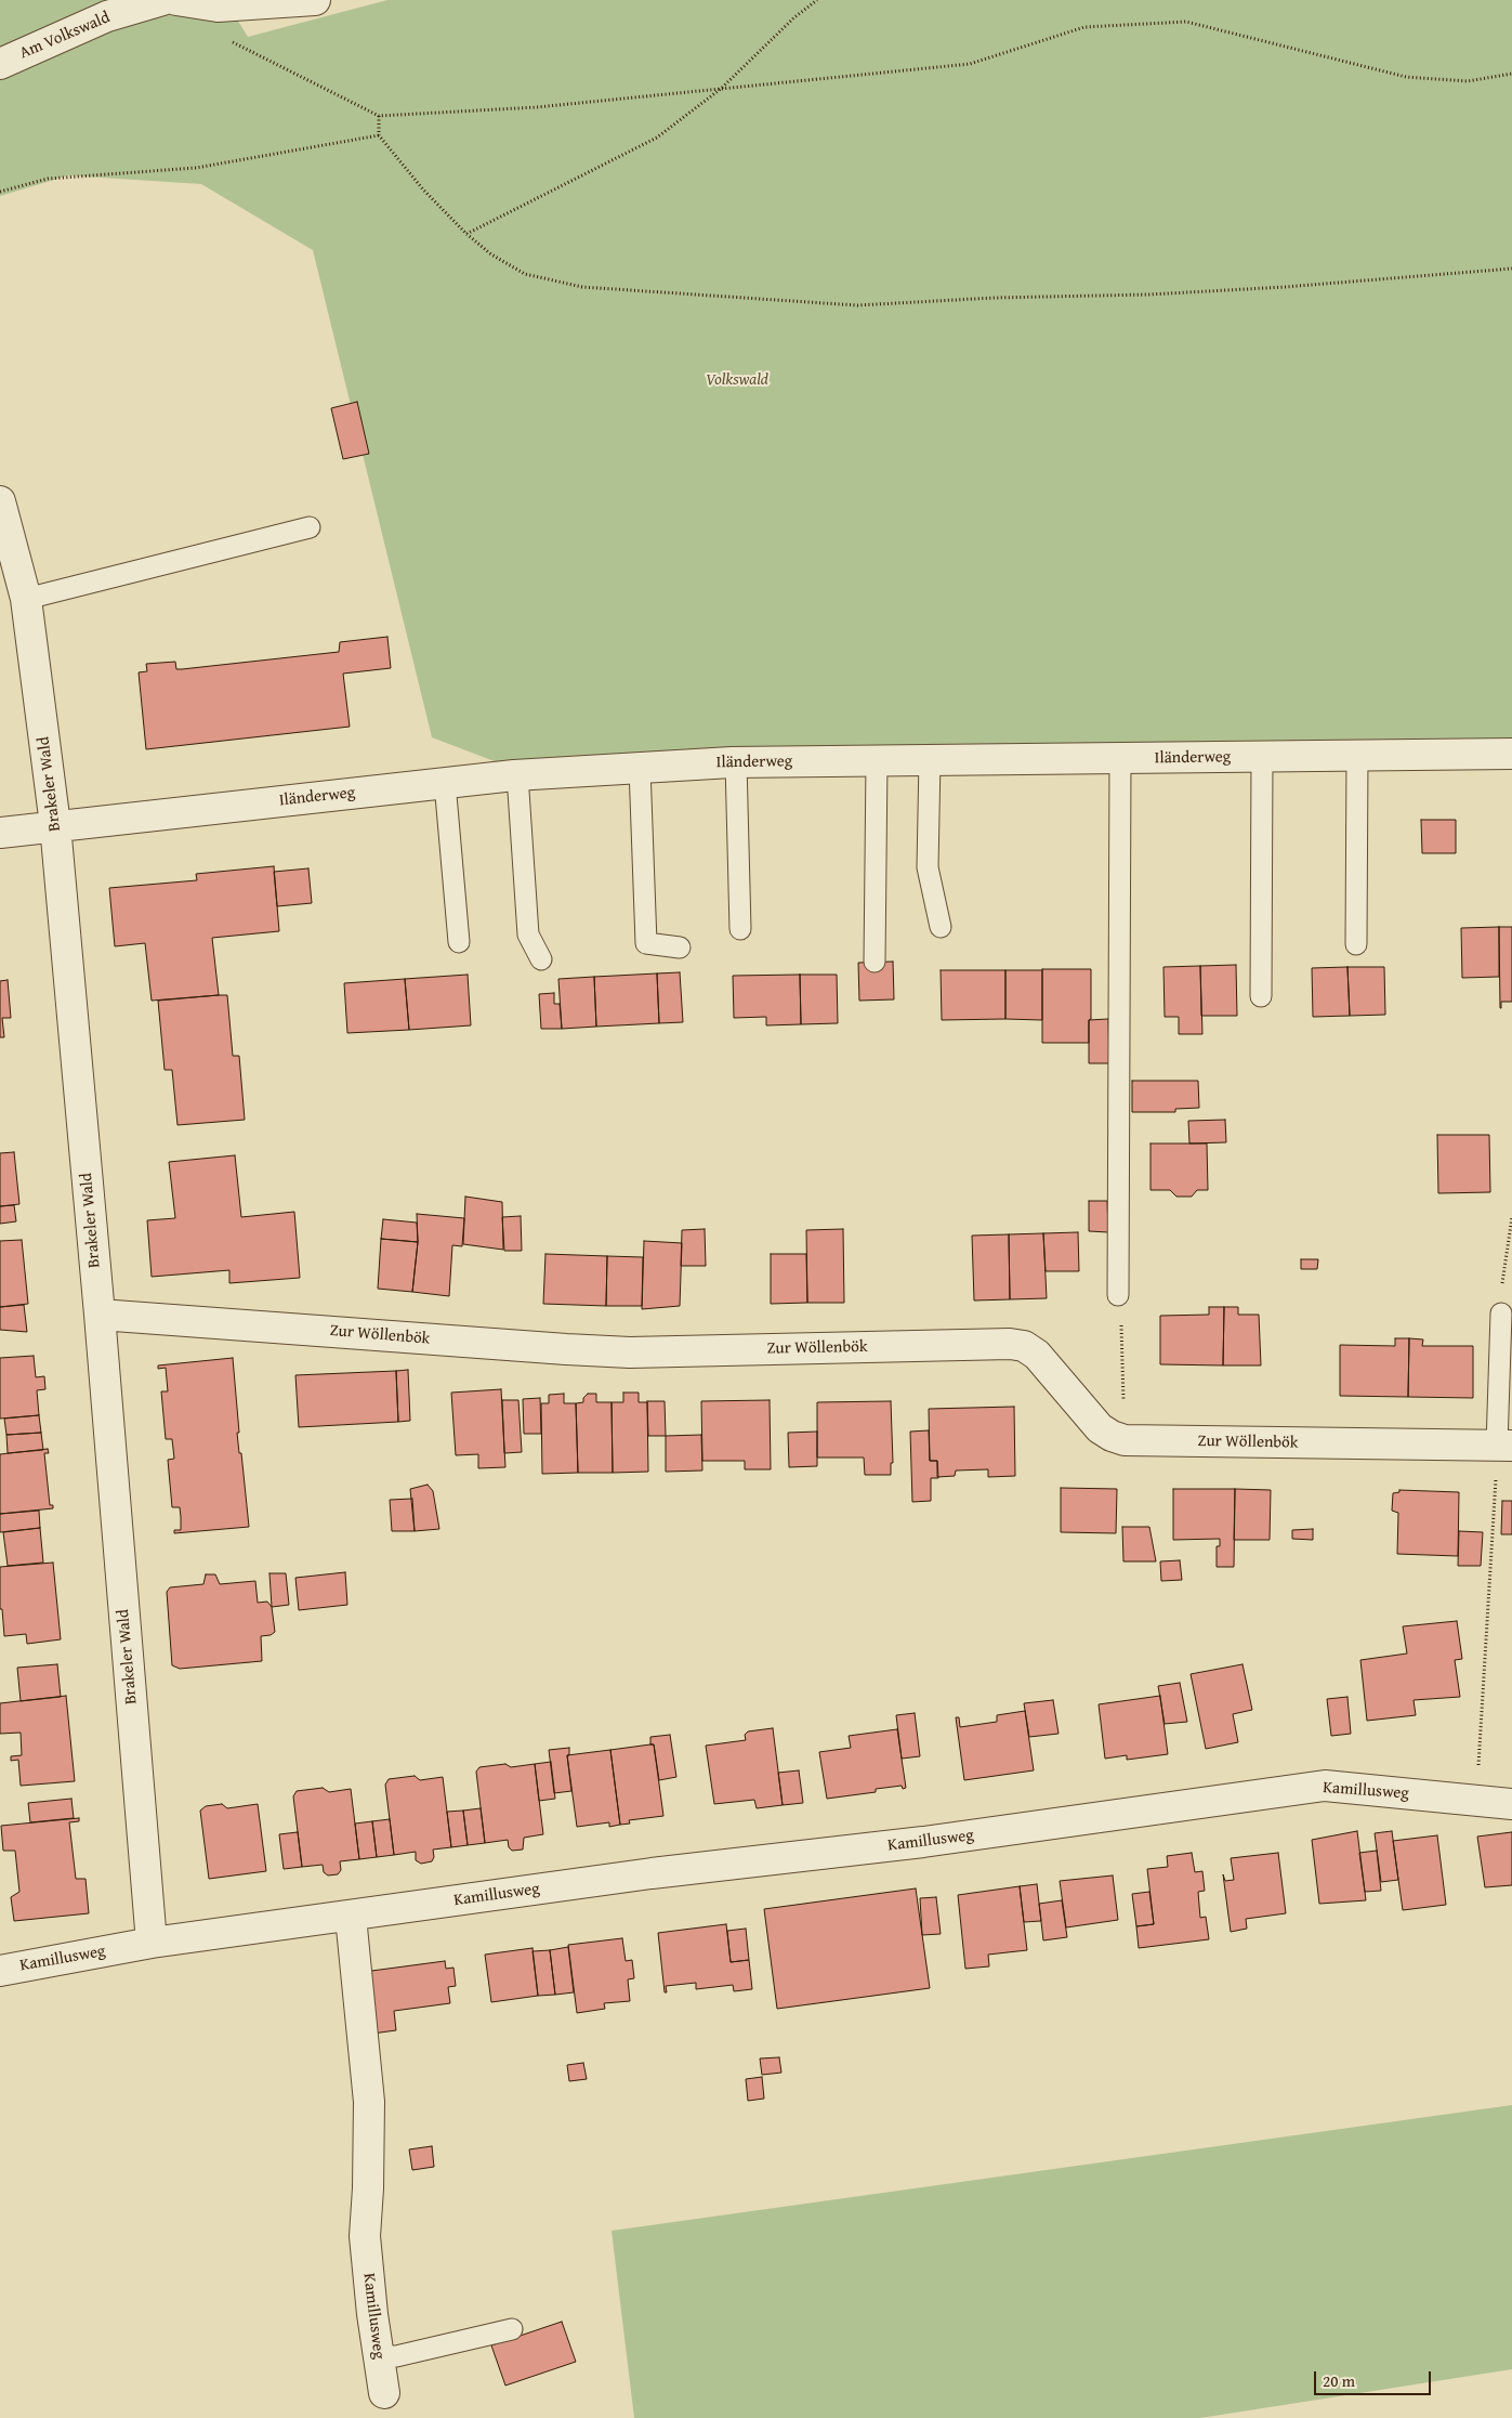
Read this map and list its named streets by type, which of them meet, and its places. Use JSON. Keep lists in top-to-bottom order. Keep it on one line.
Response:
{"streets":{"street":["Am Volkswald","Iländerweg","Brakeler Wald","Zur Wöllenbök","Kamillusweg"]},"crossings":[["Iländerweg","Brakeler Wald"],["Brakeler Wald","Zur Wöllenbök"],["Brakeler Wald","Kamillusweg"]],"parks":["Volkswald"],"scale_bar":"20 m"}
